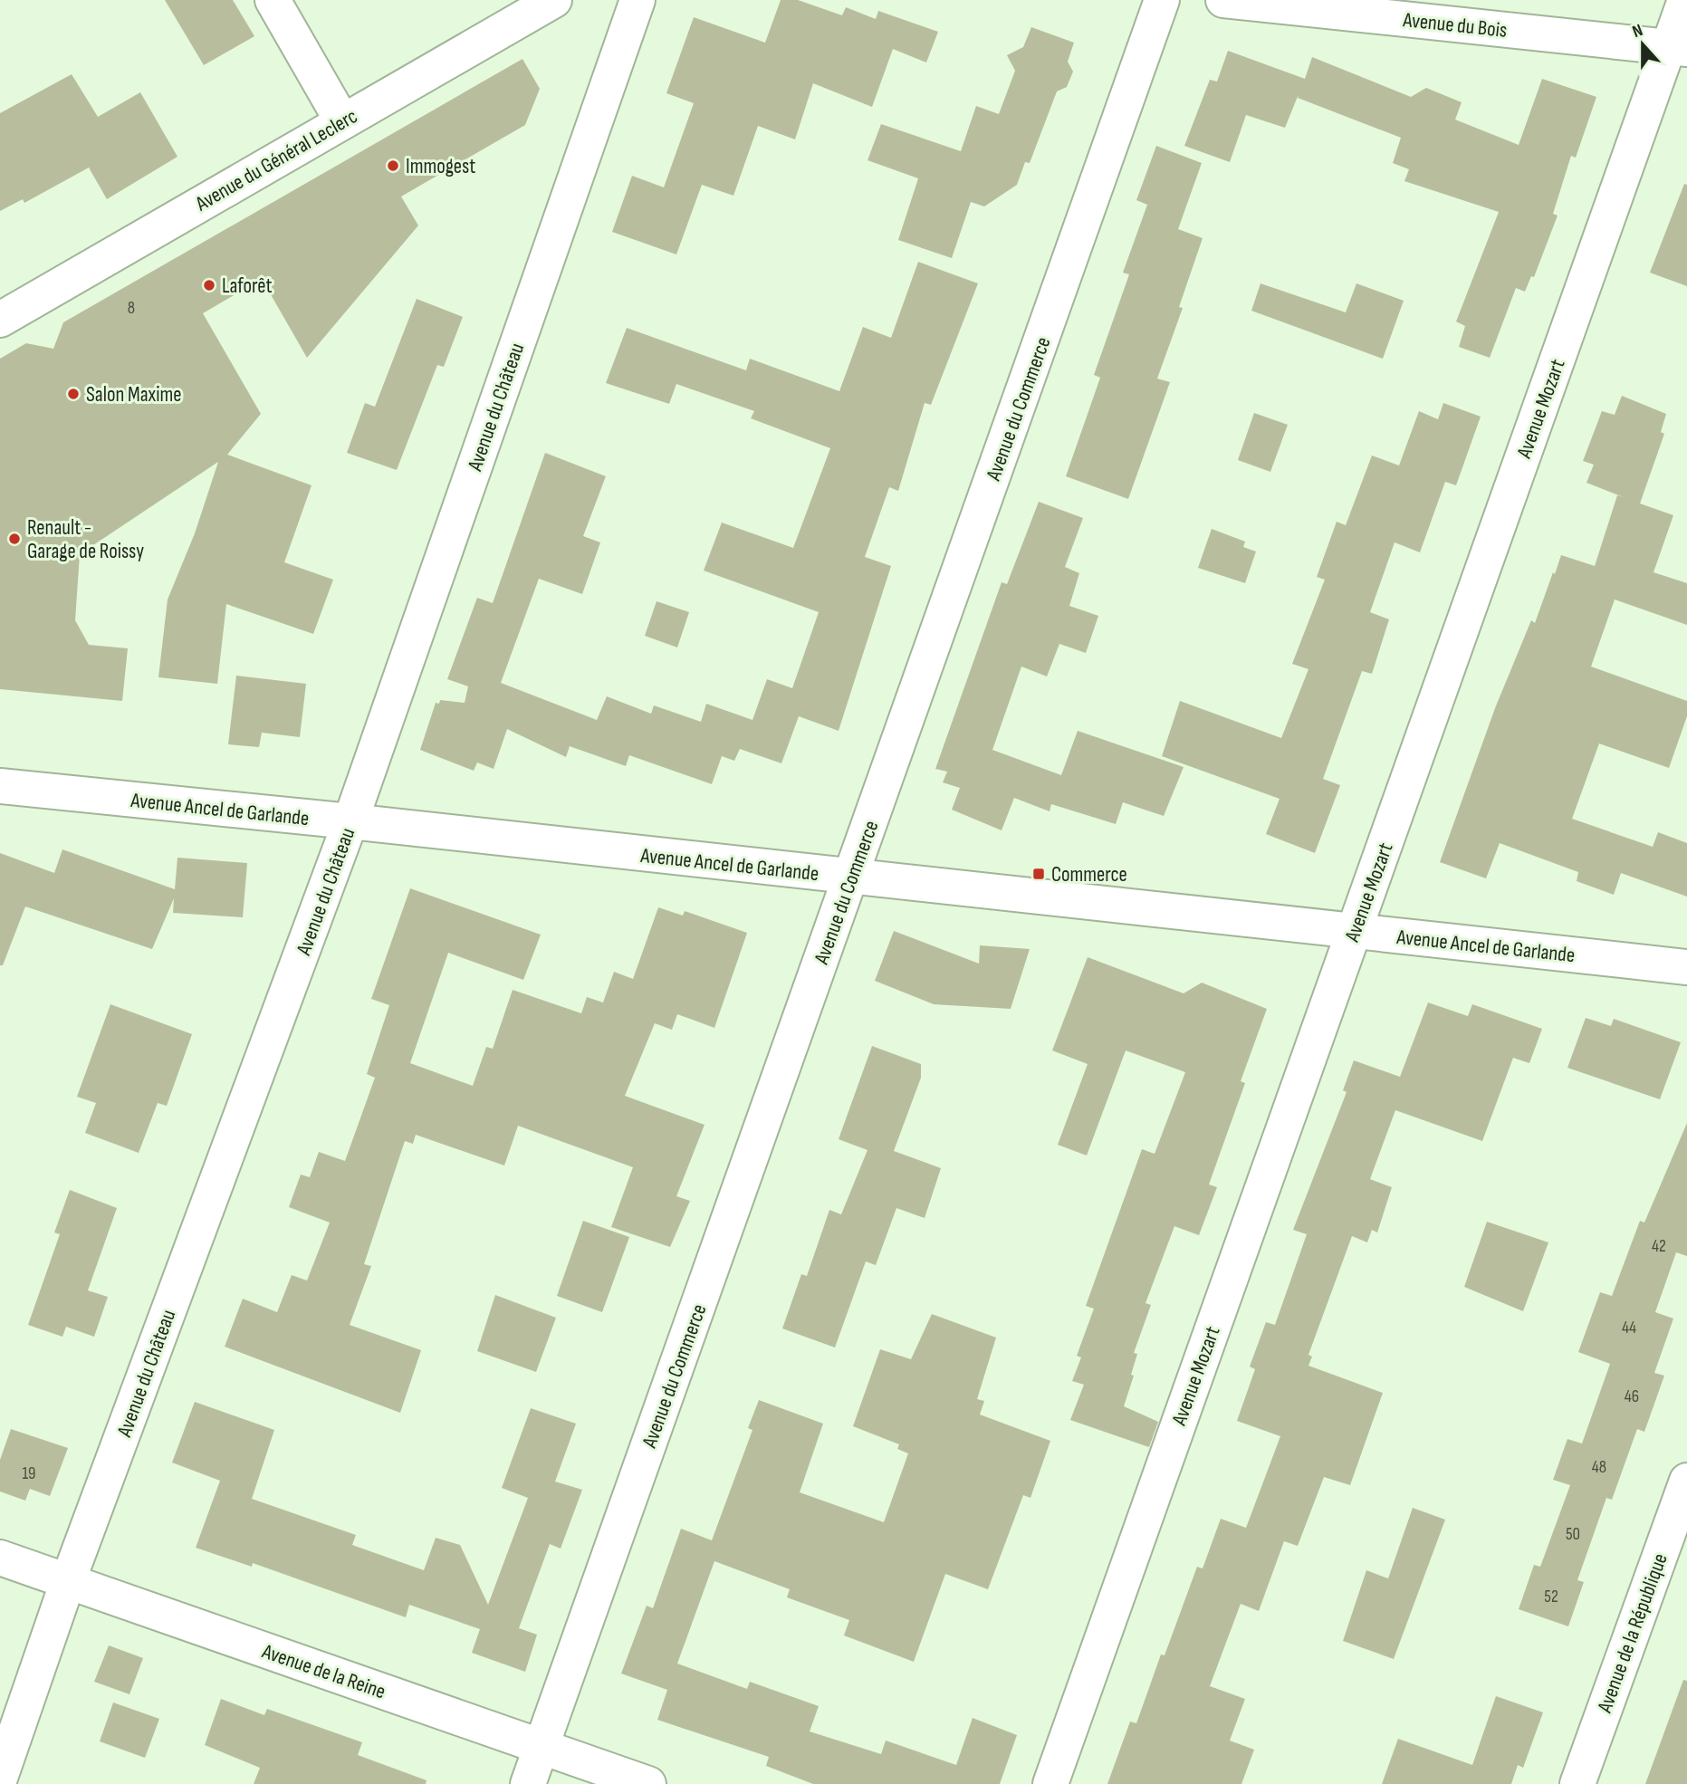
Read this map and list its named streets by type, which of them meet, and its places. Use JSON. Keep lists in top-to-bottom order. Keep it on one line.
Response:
{"streets":{"street":["Avenue du Bois","Avenue du Général Leclerc","Avenue du Château","Avenue du Commerce","Avenue Mozart","Avenue Ancel de Garlande","Avenue de la République","Avenue de la Reine"]},"crossings":[["Avenue du Bois","Avenue Mozart"],["Avenue du Château","Avenue Ancel de Garlande"],["Avenue du Château","Avenue de la Reine"],["Avenue du Commerce","Avenue Ancel de Garlande"],["Avenue du Commerce","Avenue de la Reine"],["Avenue Mozart","Avenue Ancel de Garlande"]],"places":{"other":["Immogest","Laforêt","Salon Maxime","Renault - Garage de Roissy"],"transit":["Commerce"]},"house_numbers":["8","42","44","46","48","19","50","52"],"north":"top"}
